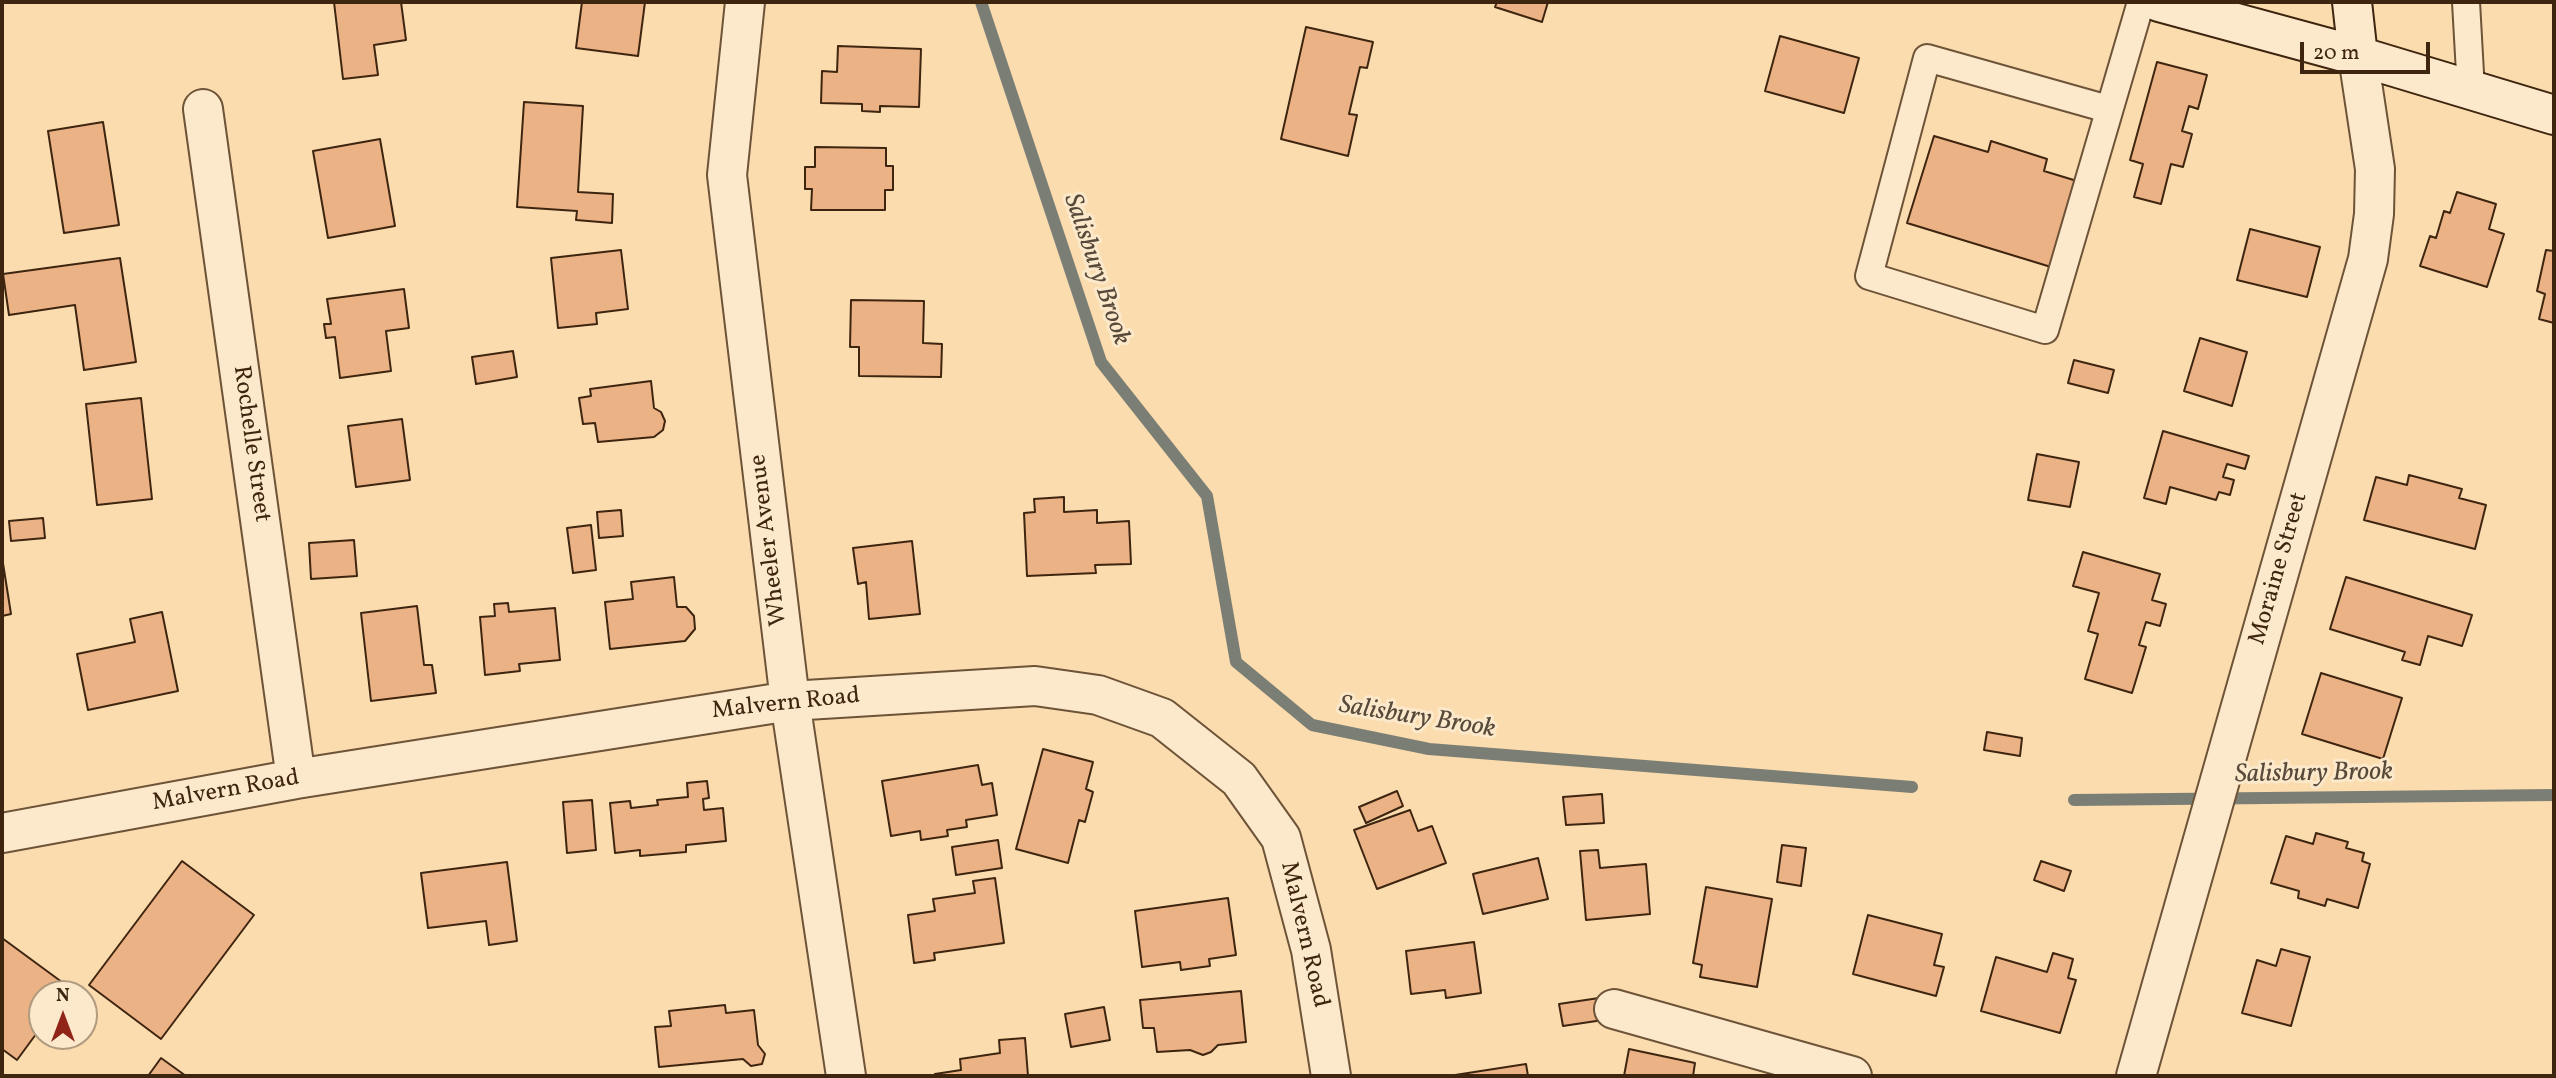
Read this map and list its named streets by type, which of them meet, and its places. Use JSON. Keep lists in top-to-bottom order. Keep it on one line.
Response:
{"streets":{"street":["Rochelle Street","Wheeler Avenue","Moraine Street","Malvern Road"]},"crossings":[["Rochelle Street","Malvern Road"],["Wheeler Avenue","Malvern Road"]],"water":["Salisbury Brook"],"scale_bar":"20 m","north":"top"}
